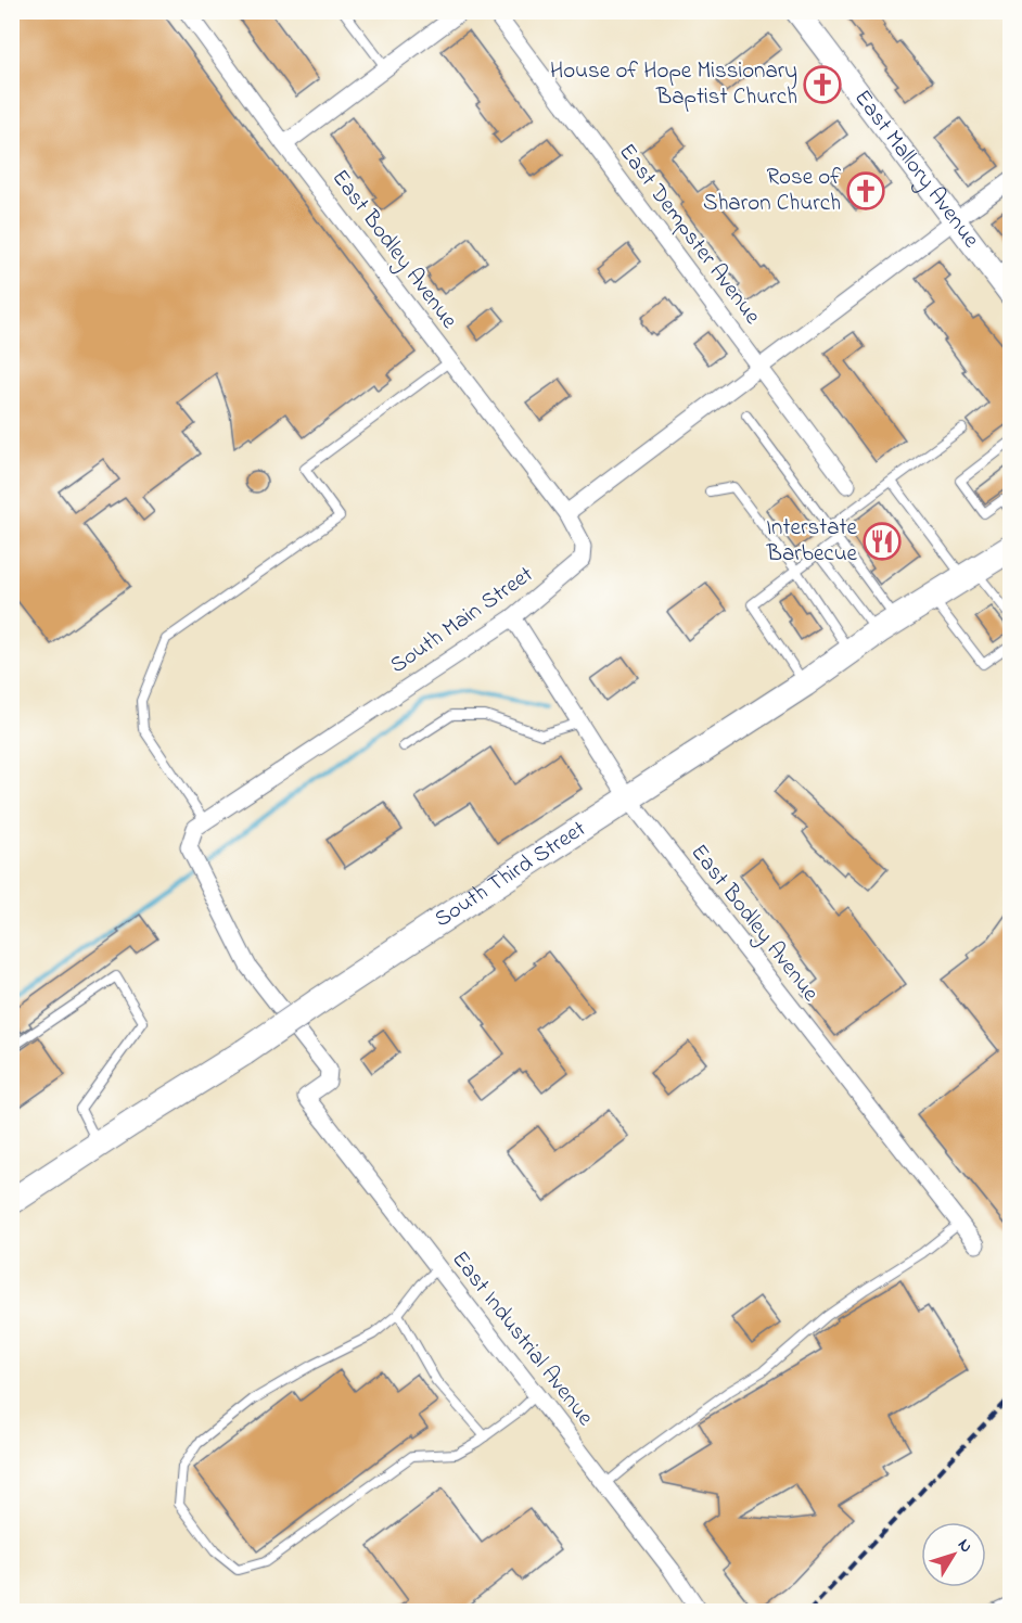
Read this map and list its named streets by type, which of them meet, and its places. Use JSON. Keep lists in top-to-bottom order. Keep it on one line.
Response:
{"streets":{"main road":["East Mallory Avenue","South Third Street"],"street":["East Dempster Avenue","East Bodley Avenue","South Main Street","East Industrial Avenue"]},"crossings":[["East Bodley Avenue","South Main Street"],["East Bodley Avenue","South Third Street"],["South Main Street","East Industrial Avenue"]],"places":{"church":["House of Hope Missionary Baptist Church","Rose of Sharon Church"],"restaurant":["Interstate Barbecue"]},"north":"top right"}
